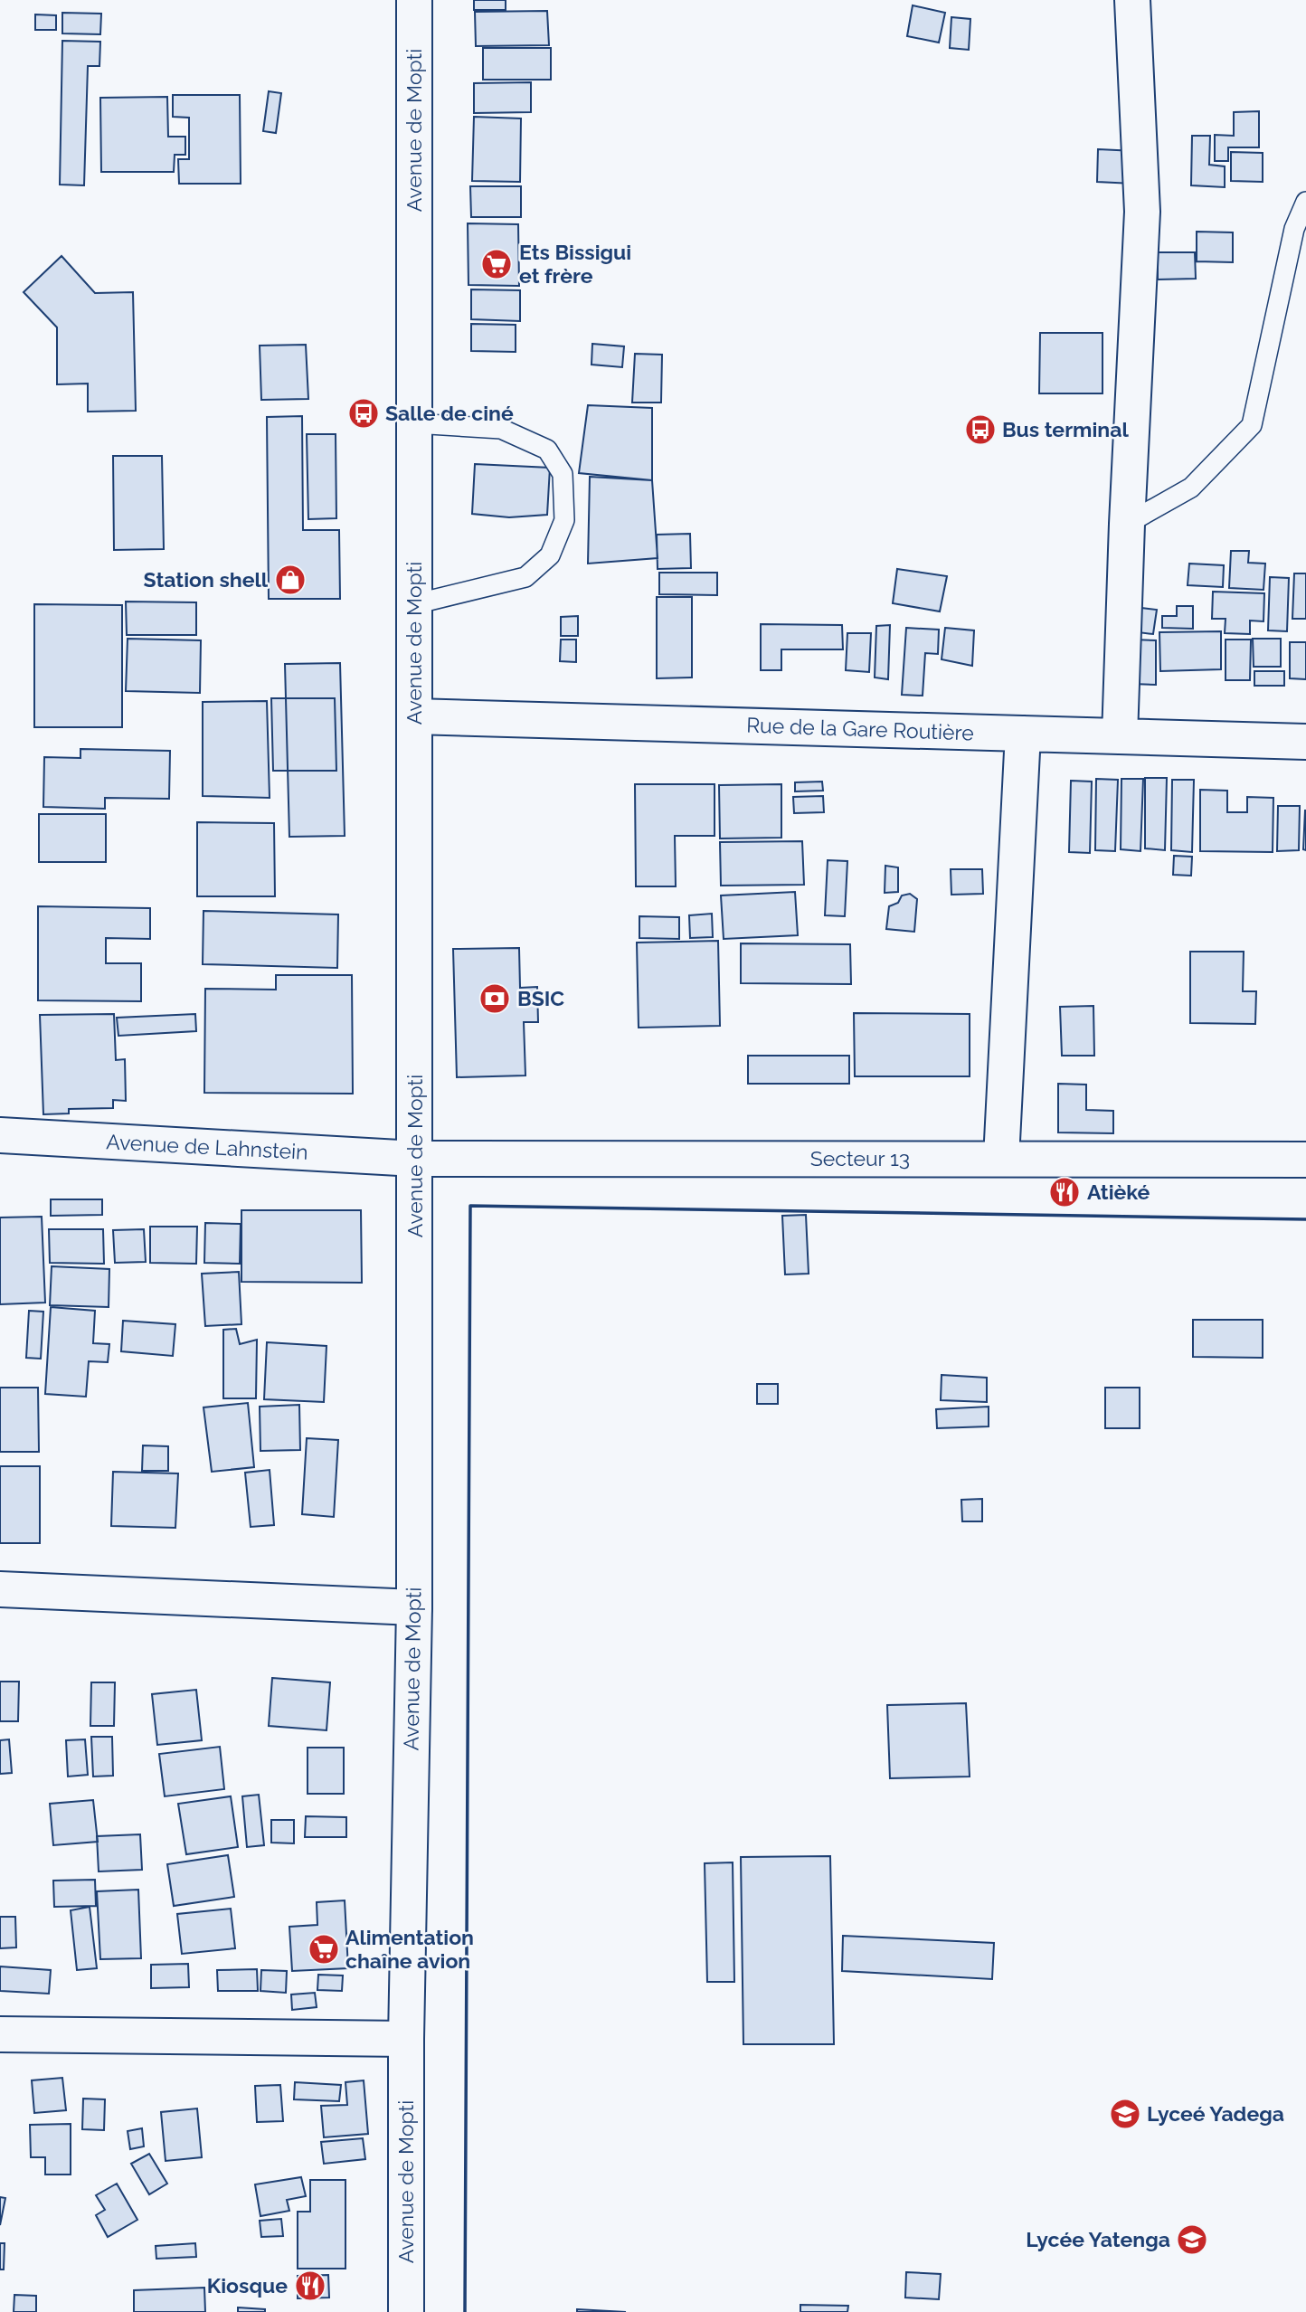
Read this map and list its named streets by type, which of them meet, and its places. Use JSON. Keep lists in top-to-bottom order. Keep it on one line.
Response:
{"streets":{"street":["Avenue de Mopti","Rue de la Gare Routière","Avenue de Lahnstein","Secteur 13"]},"crossings":[["Avenue de Mopti","Rue de la Gare Routière"],["Avenue de Mopti","Avenue de Lahnstein"],["Avenue de Mopti","Secteur 13"],["Avenue de Lahnstein","Secteur 13"]],"places":{"supermarket":["Ets Bissigui et frère","Alimentation chaîne avion"],"bus stop":["Salle de ciné","Bus terminal"],"shop":["Station shell"],"bank":["BSIC"],"restaurant":["Atièké","Kiosque"],"school or university":["Lyceé Yadega","Lycée Yatenga"]}}
